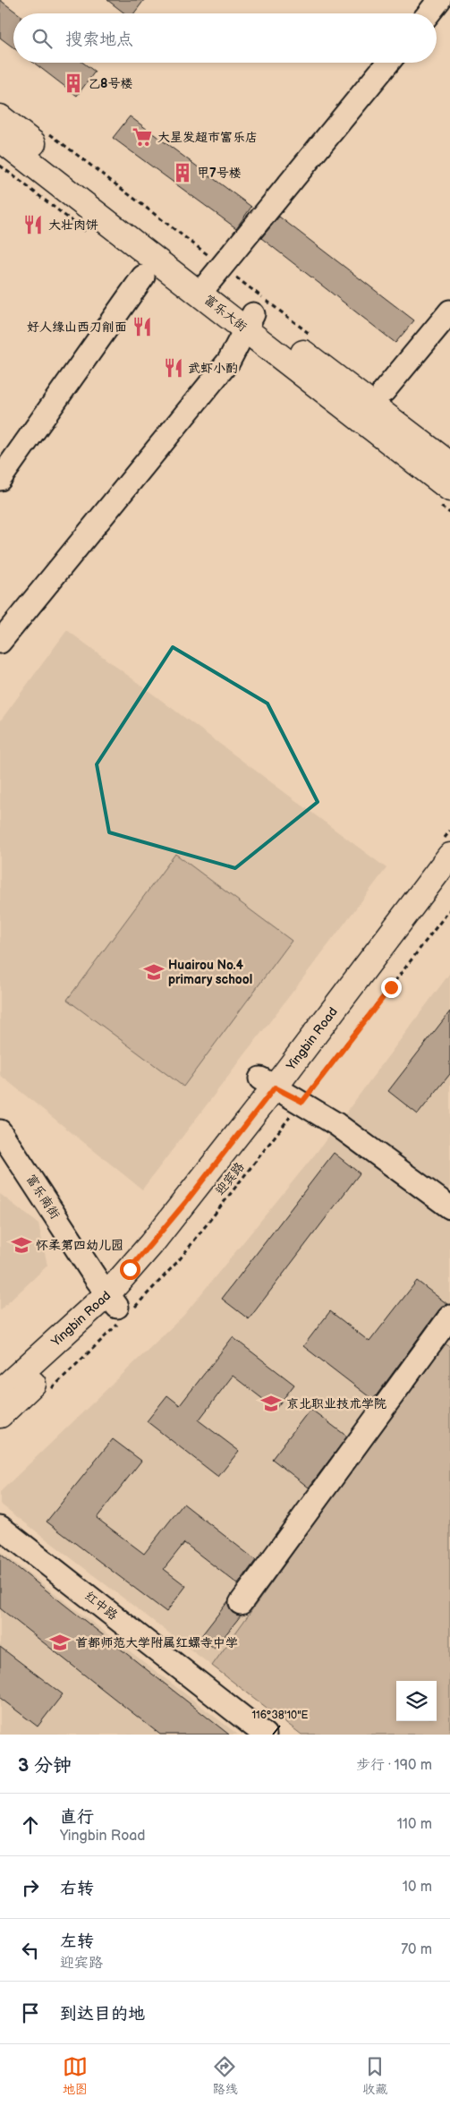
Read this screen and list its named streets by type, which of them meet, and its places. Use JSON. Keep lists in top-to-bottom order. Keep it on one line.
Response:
{"streets":{"main road":["富乐大街","Yingbin Road"],"street":["富乐南街","红中路"],"path":["迎宾路"]},"crossings":[["Yingbin Road","迎宾路"],["Yingbin Road","富乐南街"],["迎宾路","富乐南街"]],"places":{"building":["乙8号楼","甲7号楼"],"supermarket":["大星发超市富乐店"],"restaurant":["大壮肉饼","好人缘山西刀削面","武虾小酌"],"school or university":["Huairou No.4 primary school","怀柔第四幼儿园","京北职业技术学院","首都师范大学附属红螺寺中学"]},"page":{"search":"搜索地点","heading":["3 分钟","步行 · 190 m"],"list":[["直行","Yingbin Road","110 m"],["右转","10 m"],["左转","迎宾路","70 m"],"到达目的地"],"nav":["地图","路线","收藏"]},"coordinates":["116°38'10\"E"]}
